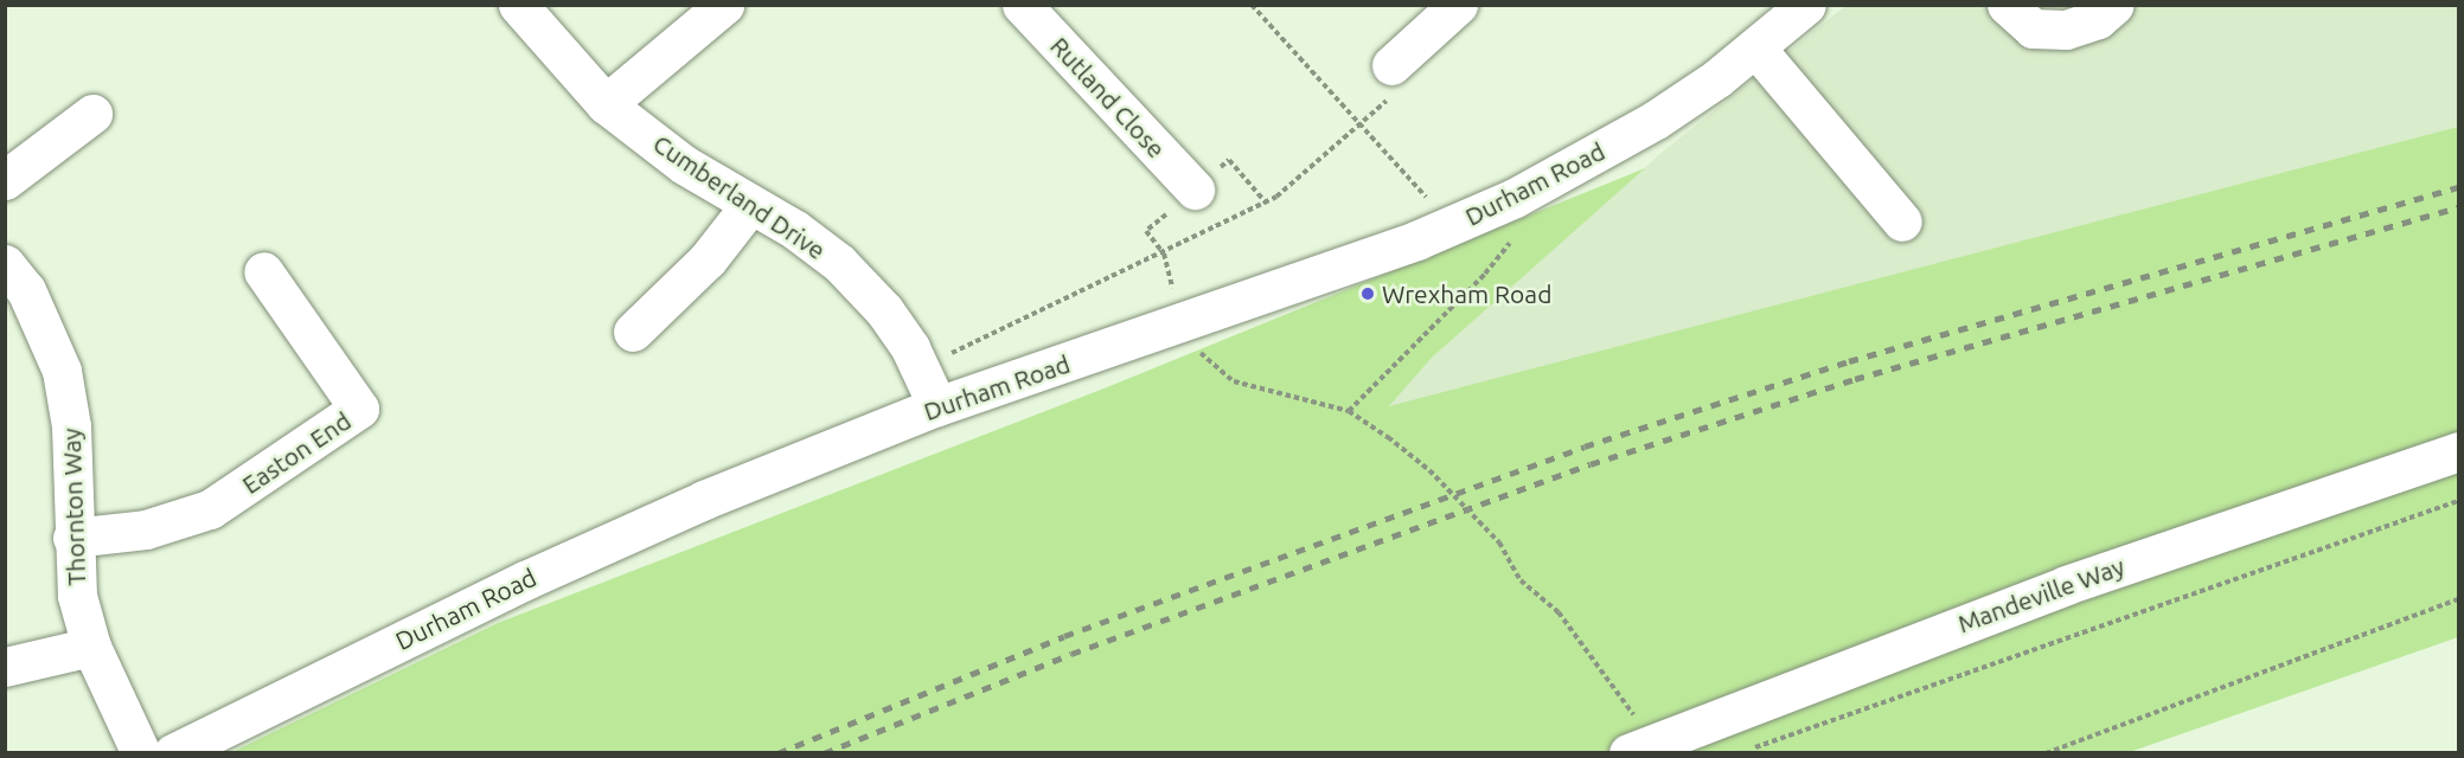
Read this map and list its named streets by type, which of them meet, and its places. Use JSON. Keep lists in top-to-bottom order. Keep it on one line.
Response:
{"streets":{"street":["Rutland Close","Durham Road","Cumberland Drive","Easton End","Thornton Way","Mandeville Way"]},"crossings":[["Durham Road","Cumberland Drive"],["Easton End","Thornton Way"]],"places":["Wrexham Road"]}
